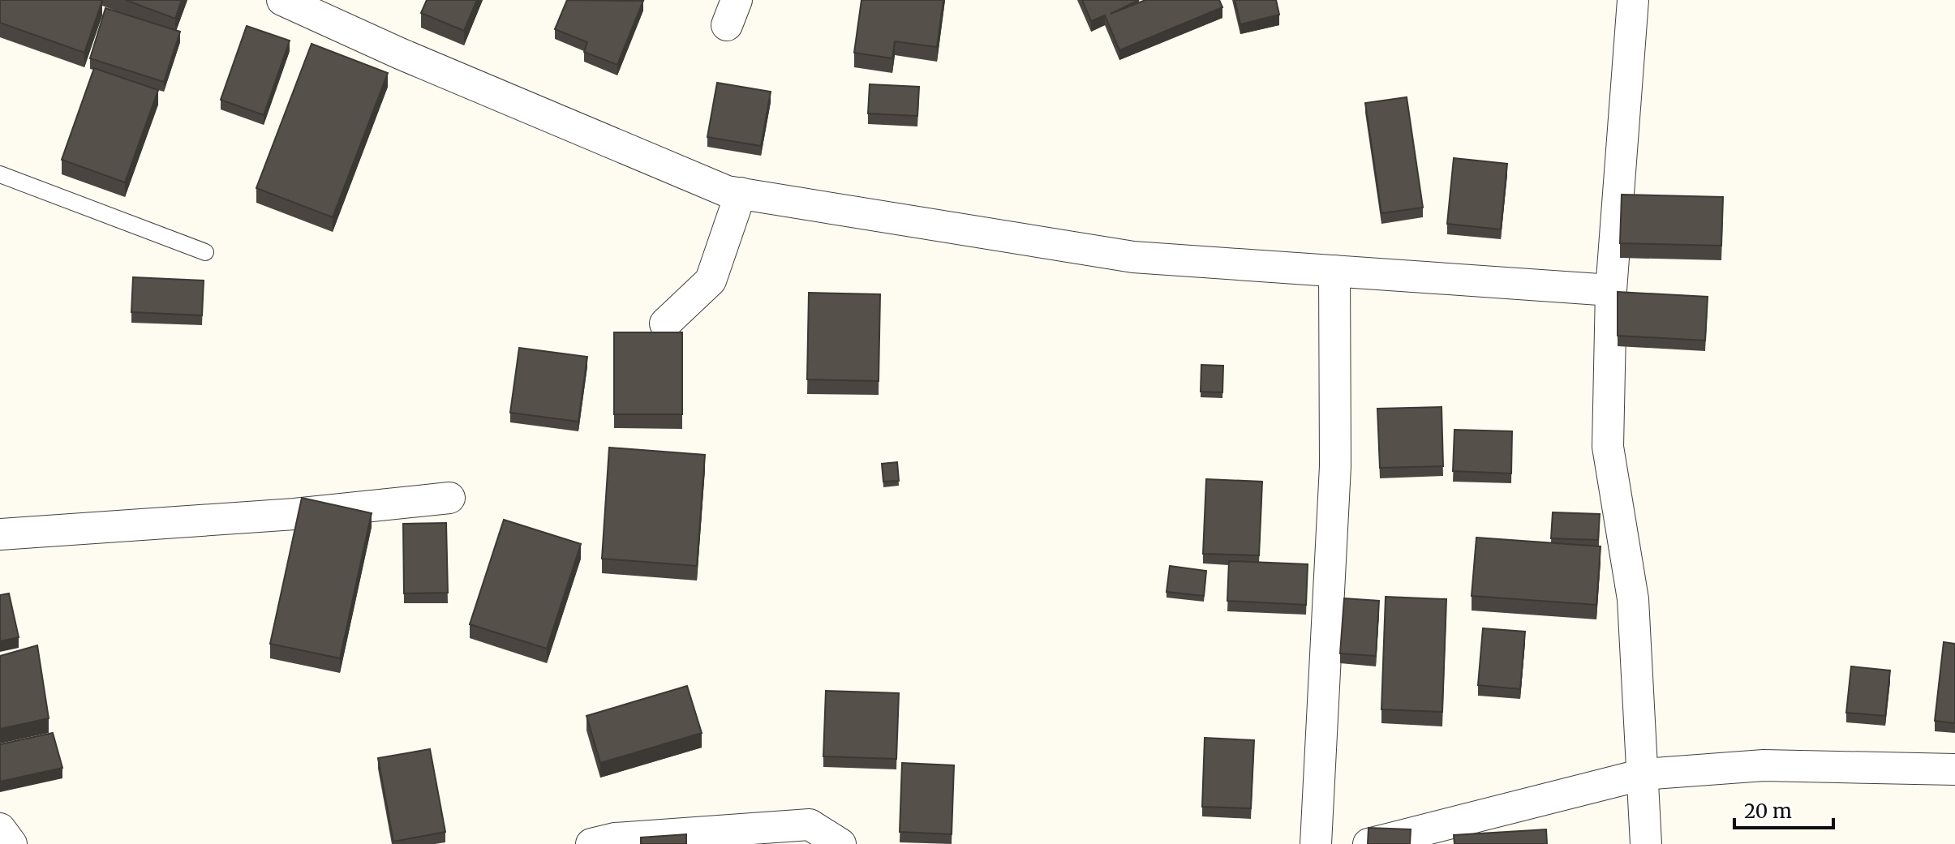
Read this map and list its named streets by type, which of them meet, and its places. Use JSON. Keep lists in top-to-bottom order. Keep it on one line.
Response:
{"scale_bar":"20 m"}
